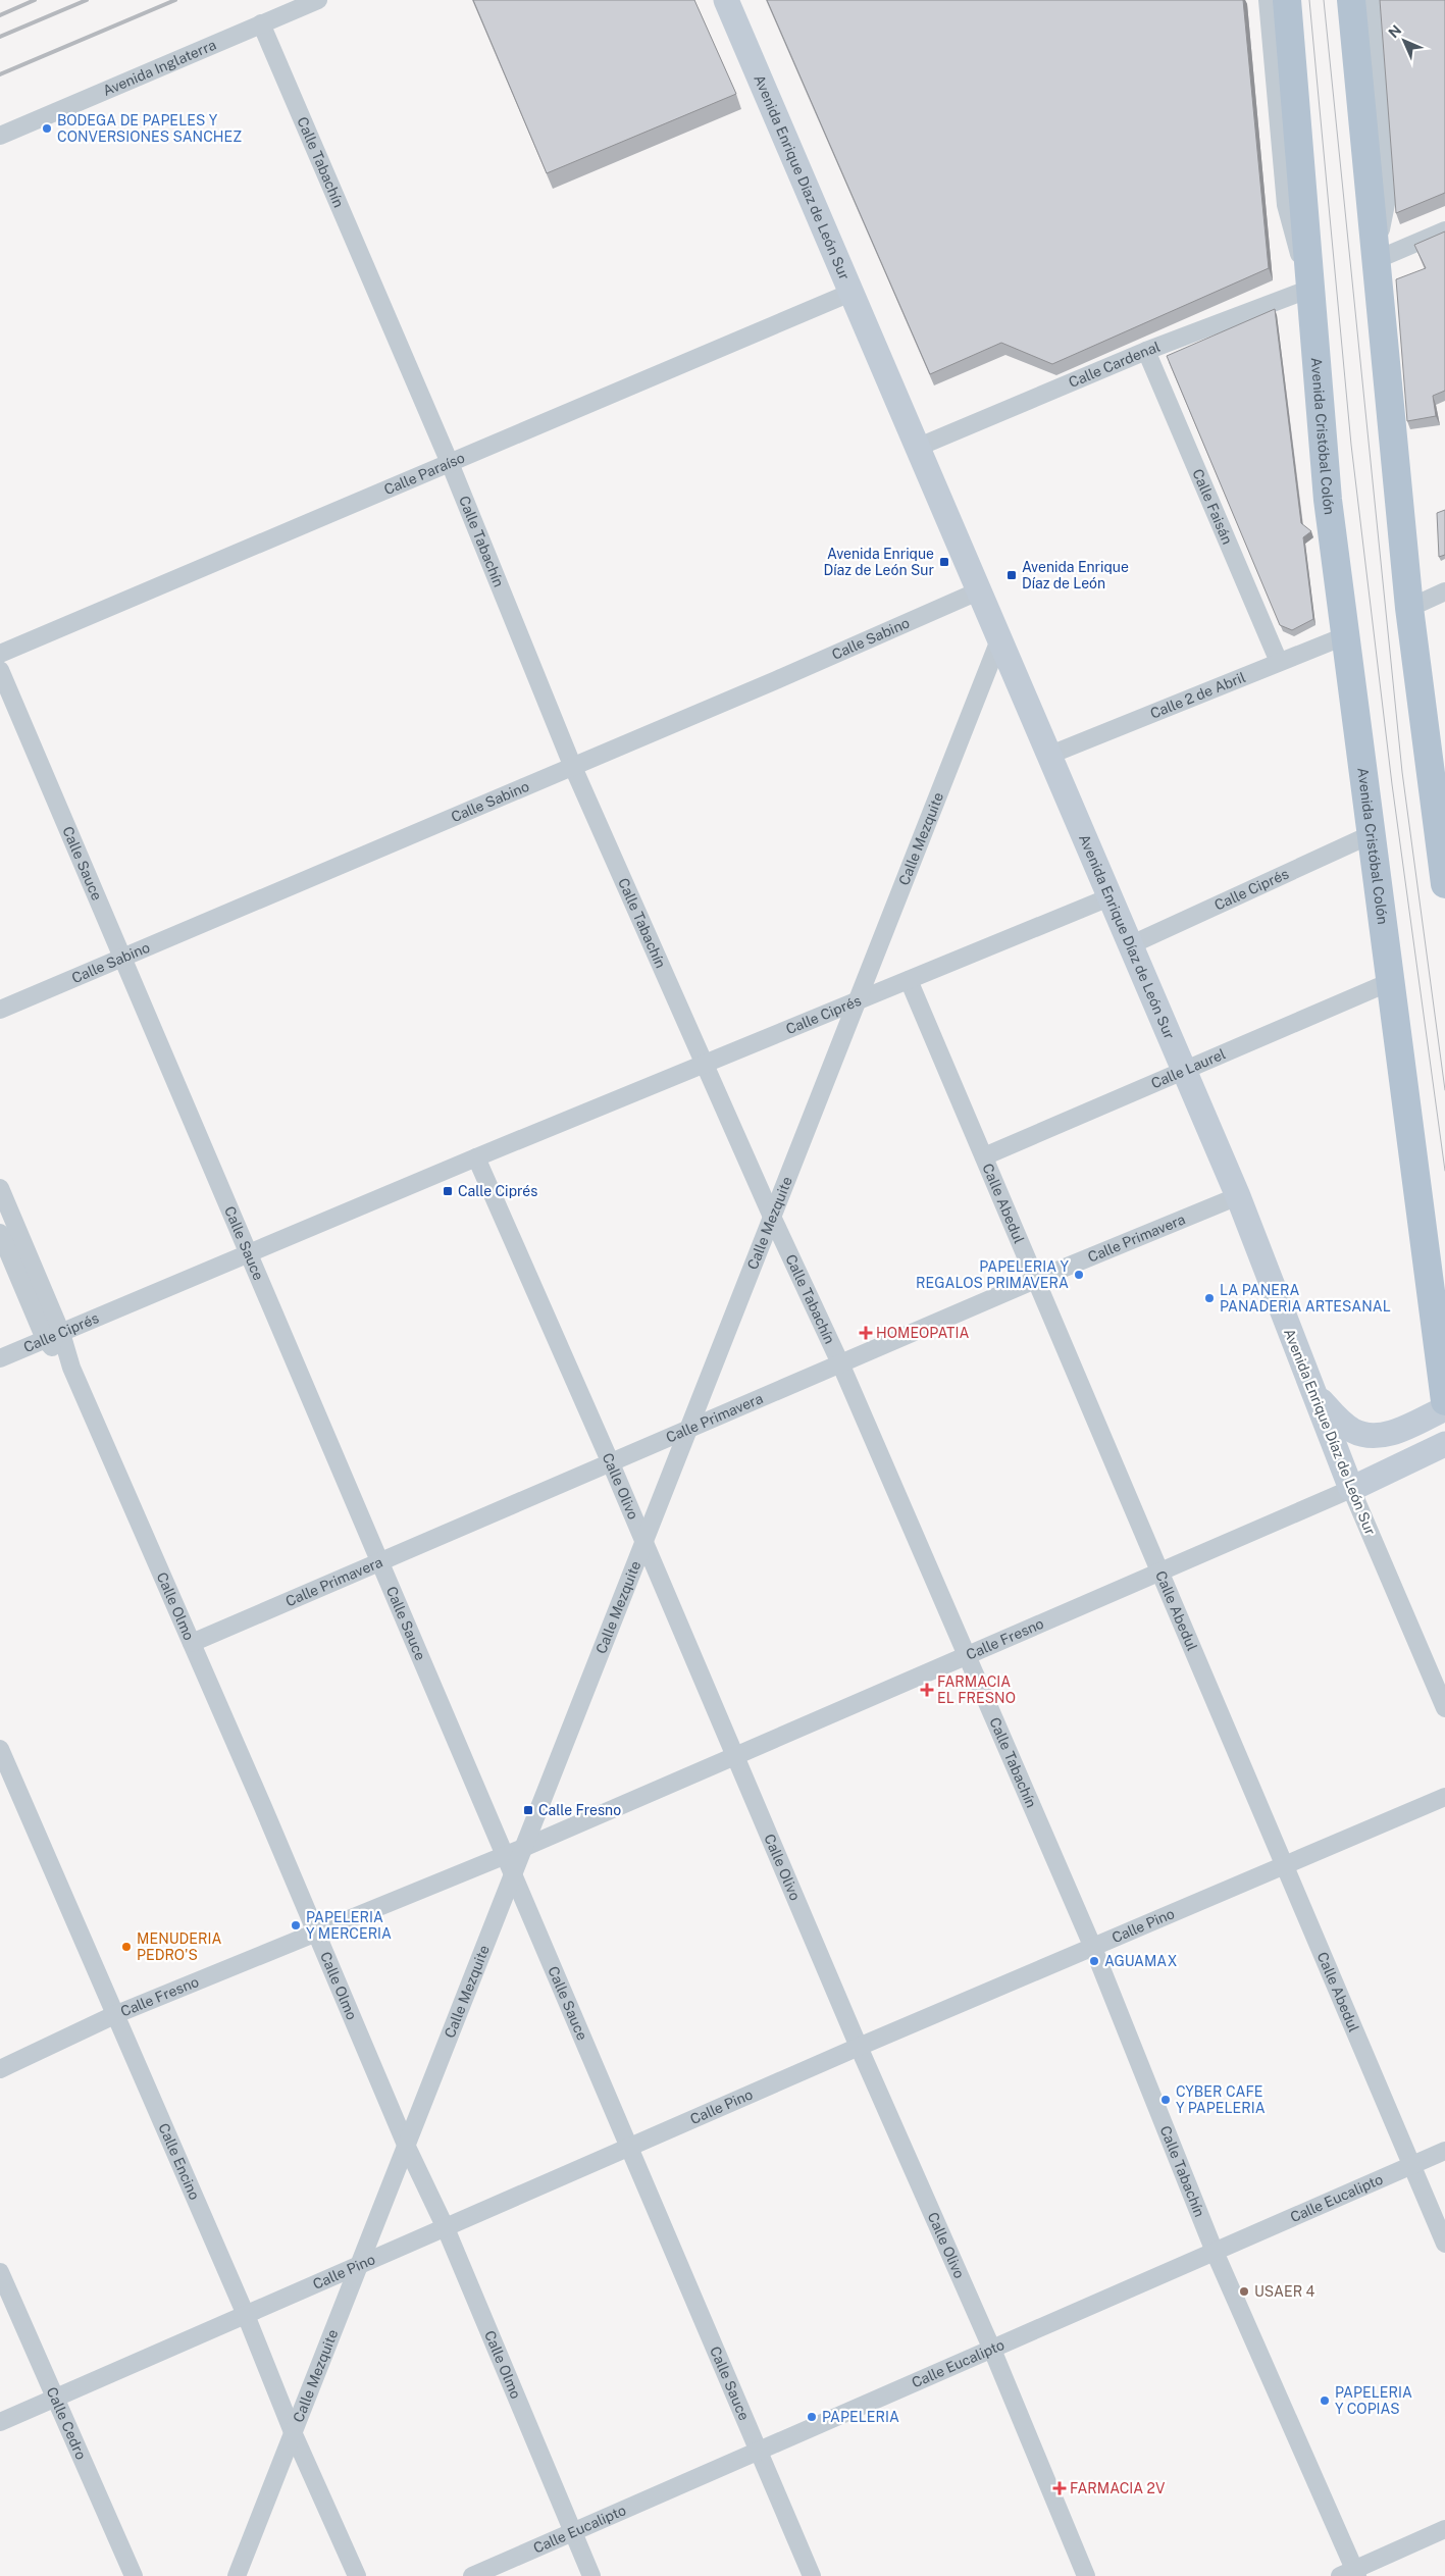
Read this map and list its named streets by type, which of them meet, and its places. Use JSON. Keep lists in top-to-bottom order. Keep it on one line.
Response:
{"streets":{"main road":["Avenida Enrique Díaz de León Sur","Avenida Cristóbal Colón","Calle Fresno"],"street":["Avenida Inglaterra","Calle Tabachín","Calle Cardenal","Calle Paraíso","Calle Faisán","Calle Sabino","Calle 2 de Abril","Calle Mezquite","Calle Sauce","Calle Ciprés","Calle Laurel","Calle Abedul","Calle Primavera","Calle Olivo","Calle Olmo","Calle Pino","Calle Encino","Calle Eucalipto","Calle Cedro"]},"crossings":[["Avenida Inglaterra","Calle Tabachín"],["Calle Tabachín","Calle Paraíso"],["Calle Tabachín","Calle Sabino"],["Calle Tabachín","Calle Mezquite"],["Calle Tabachín","Calle Ciprés"],["Calle Tabachín","Calle Primavera"],["Calle Tabachín","Calle Fresno"],["Calle Tabachín","Calle Pino"],["Calle Tabachín","Calle Eucalipto"],["Avenida Enrique Díaz de León Sur","Calle Cardenal"],["Avenida Enrique Díaz de León Sur","Calle Paraíso"],["Avenida Enrique Díaz de León Sur","Calle Sabino"],["Avenida Enrique Díaz de León Sur","Calle 2 de Abril"],["Avenida Enrique Díaz de León Sur","Calle Mezquite"],["Avenida Enrique Díaz de León Sur","Calle Ciprés"],["Avenida Enrique Díaz de León Sur","Calle Laurel"],["Avenida Enrique Díaz de León Sur","Calle Primavera"],["Avenida Enrique Díaz de León Sur","Calle Fresno"],["Calle Cardenal","Avenida Cristóbal Colón"],["Calle Cardenal","Calle Faisán"],["Avenida Cristóbal Colón","Calle 2 de Abril"],["Avenida Cristóbal Colón","Calle Ciprés"],["Avenida Cristóbal Colón","Calle Laurel"],["Calle Faisán","Calle 2 de Abril"],["Calle Sabino","Calle Sauce"],["Calle Mezquite","Calle Sauce"],["Calle Mezquite","Calle Ciprés"],["Calle Mezquite","Calle Primavera"],["Calle Mezquite","Calle Olivo"],["Calle Mezquite","Calle Olmo"],["Calle Mezquite","Calle Fresno"],["Calle Mezquite","Calle Pino"],["Calle Mezquite","Calle Encino"],["Calle Sauce","Calle Ciprés"],["Calle Sauce","Calle Primavera"],["Calle Sauce","Calle Fresno"],["Calle Sauce","Calle Pino"],["Calle Sauce","Calle Eucalipto"],["Calle Ciprés","Calle Abedul"],["Calle Ciprés","Calle Olivo"],["Calle Ciprés","Calle Olmo"],["Calle Laurel","Calle Abedul"],["Calle Abedul","Calle Primavera"],["Calle Abedul","Calle Fresno"],["Calle Abedul","Calle Pino"],["Calle Abedul","Calle Eucalipto"],["Calle Primavera","Calle Olivo"],["Calle Primavera","Calle Olmo"],["Calle Olivo","Calle Fresno"],["Calle Olivo","Calle Pino"],["Calle Olivo","Calle Eucalipto"],["Calle Olmo","Calle Fresno"],["Calle Olmo","Calle Pino"],["Calle Olmo","Calle Eucalipto"],["Calle Fresno","Calle Encino"],["Calle Pino","Calle Encino"],["Calle Pino","Calle Cedro"]],"places":{"other":["BODEGA DE PAPELES Y CONVERSIONES SANCHEZ","PAPELERIA Y REGALOS PRIMAVERA","LA PANERA PANADERIA ARTESANAL","PAPELERIA Y MERCERIA","MENUDERIA PEDRO'S","AGUAMAX","CYBER CAFE Y PAPELERIA","USAER 4","PAPELERIA Y COPIAS","PAPELERIA"],"transit":["Avenida Enrique Díaz de León Sur","Avenida Enrique Díaz de León","Calle Ciprés","Calle Fresno"],"health":["HOMEOPATIA","FARMACIA EL FRESNO","FARMACIA 2V"]},"north":"top left"}
